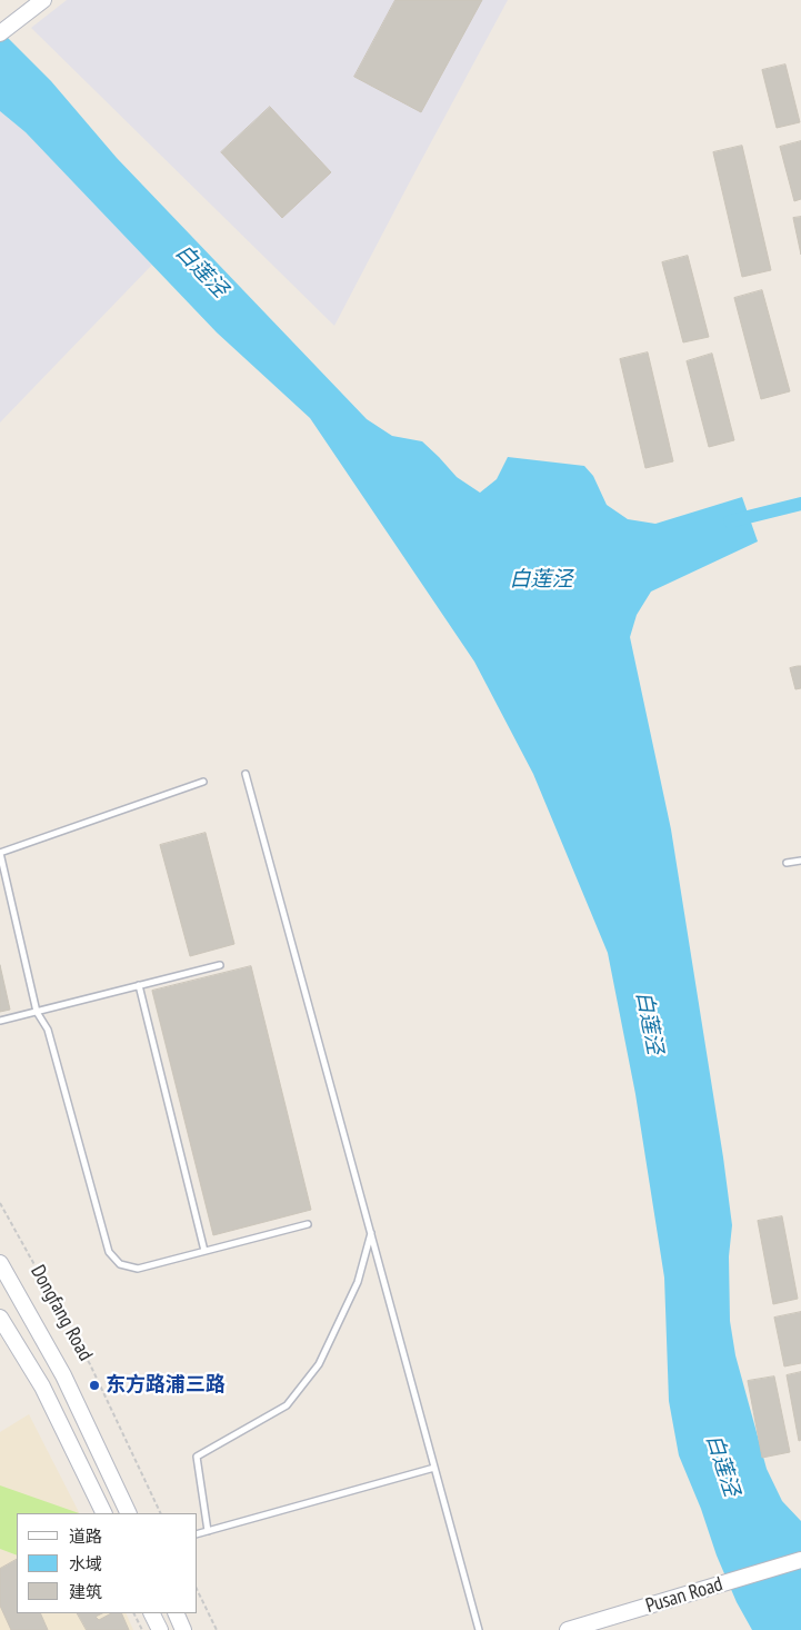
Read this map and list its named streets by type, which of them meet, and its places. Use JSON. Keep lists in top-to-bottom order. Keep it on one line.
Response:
{"streets":{"main road":["Dongfang Road","Pusan Road"]},"water":["白莲泾"],"places":["东方路浦三路"],"legend":["道路","水域","建筑"]}
